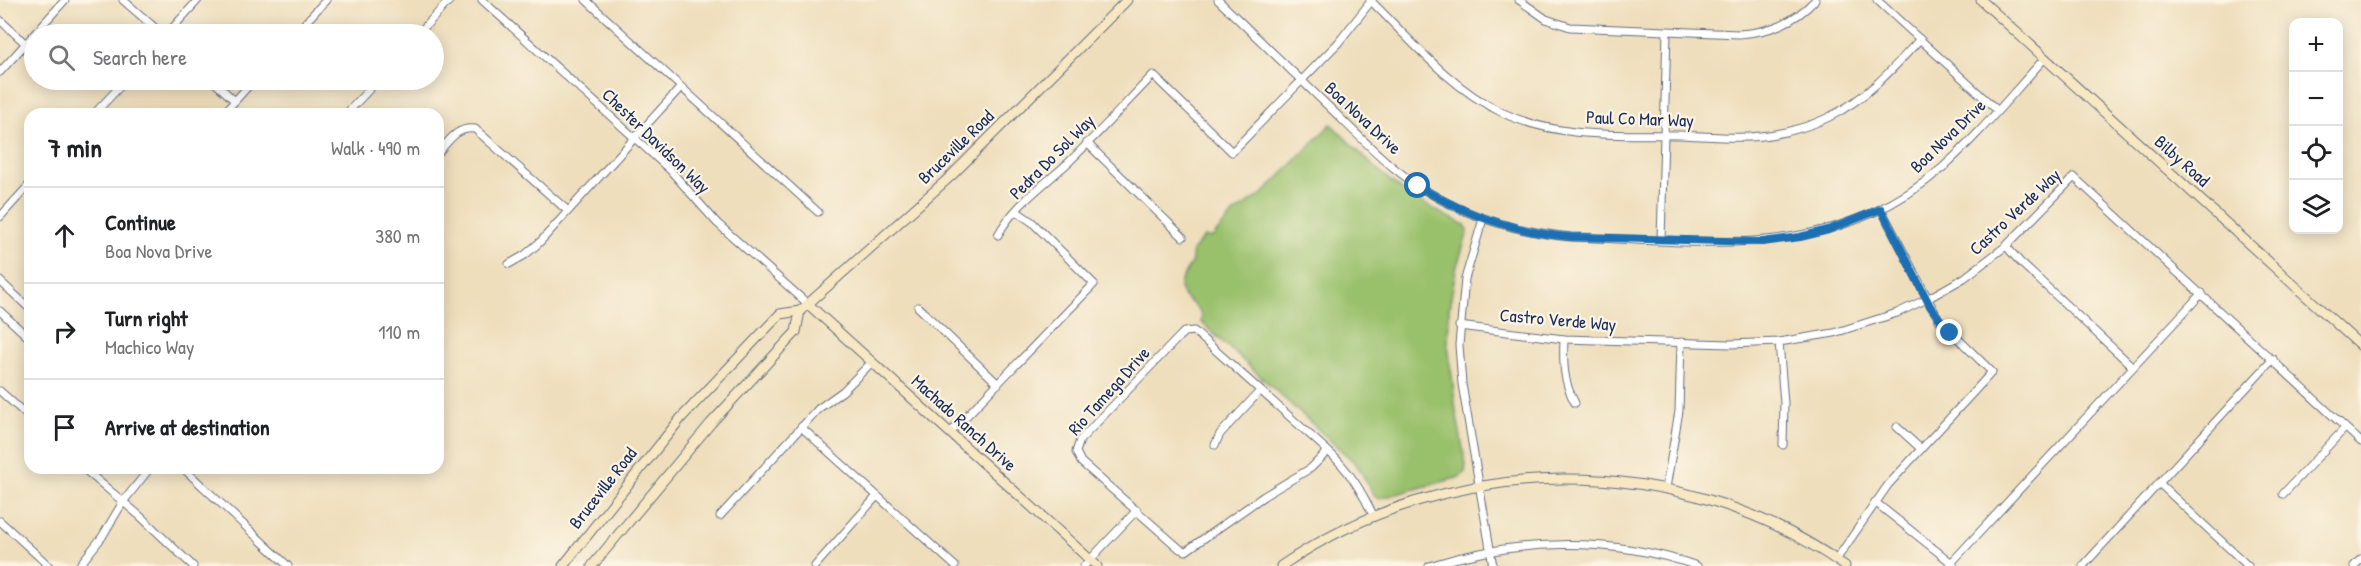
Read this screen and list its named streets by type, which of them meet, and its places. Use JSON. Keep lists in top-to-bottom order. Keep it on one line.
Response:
{"streets":{"main road":["Bruceville Road","Bilby Road","Machado Ranch Drive"],"street":["Boa Nova Drive","Paul Co Mar Way","Chester Davidson Way","Pedra Do Sol Way","Castro Verde Way","Rio Tamega Drive"]},"crossings":[["Boa Nova Drive","Pedra Do Sol Way"],["Boa Nova Drive","Bilby Road"],["Chester Davidson Way","Bruceville Road"],["Chester Davidson Way","Machado Ranch Drive"],["Bruceville Road","Machado Ranch Drive"],["Pedra Do Sol Way","Machado Ranch Drive"]],"page":{"map_buttons":["+","−"],"search":"Search here","heading":["7 min","Walk · 490 m"],"list":[["Continue","Boa Nova Drive","380 m"],["Turn right","Machico Way","110 m"],"Arrive at destination"]}}
